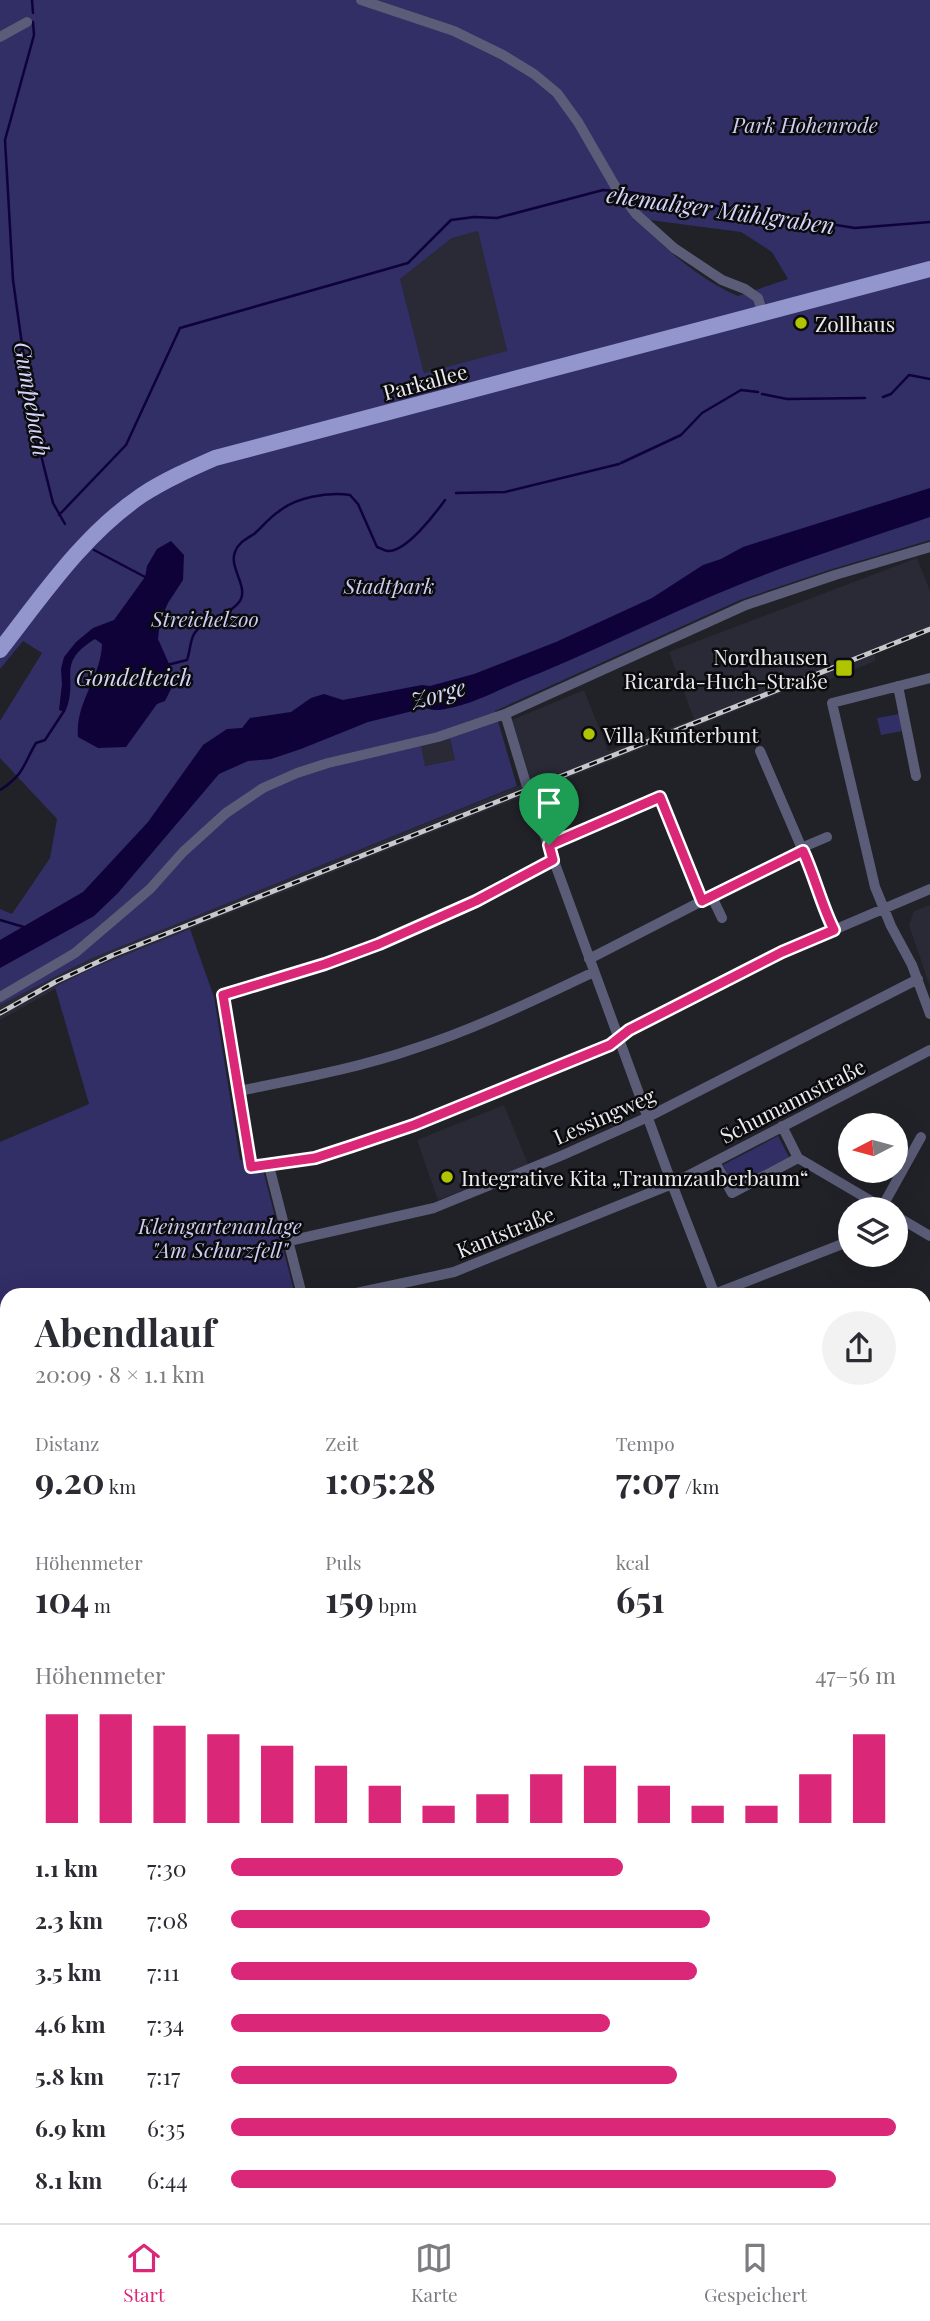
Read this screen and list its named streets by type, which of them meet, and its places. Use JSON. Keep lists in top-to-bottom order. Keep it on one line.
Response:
{"streets":{"main road":["Parkallee"],"street":["Schumannstraße","Lessingweg","Kantstraße"]},"crossings":[["Schumannstraße","Kantstraße"]],"water":["ehemaliger Mühlgraben","Gumpebach","Gondelteich","Zorge"],"parks":["Park Hohenrode","Stadtpark","Streichelzoo","Kleingartenanlage \"Am Schurzfell\""],"places":{"other":["Zollhaus","Villa Kunterbunt","Integrative Kita „Traumzauberbaum“"],"transit":["Nordhausen Ricarda-Huch-Straße"]},"north":"left","page":{"heading":["Abendlauf","20:09 · 8 × 1.1 km"],"stats":[["Distanz","9.20 km"],["Zeit","1:05:28"],["Tempo","7:07 /km"],["Höhenmeter","104 m"],["Puls","159 bpm"],["kcal","651"]],"chart":["Höhenmeter","47–56 m"],"list":[{"name":"1.1 km","note":"7:30"},{"name":"2.3 km","note":"7:08"},{"name":"3.5 km","note":"7:11"},{"name":"4.6 km","note":"7:34"},{"name":"5.8 km","note":"7:17"},{"name":"6.9 km","note":"6:35"},{"name":"8.1 km","note":"6:44"}],"tabs":["Start","Karte","Gespeichert"]}}
